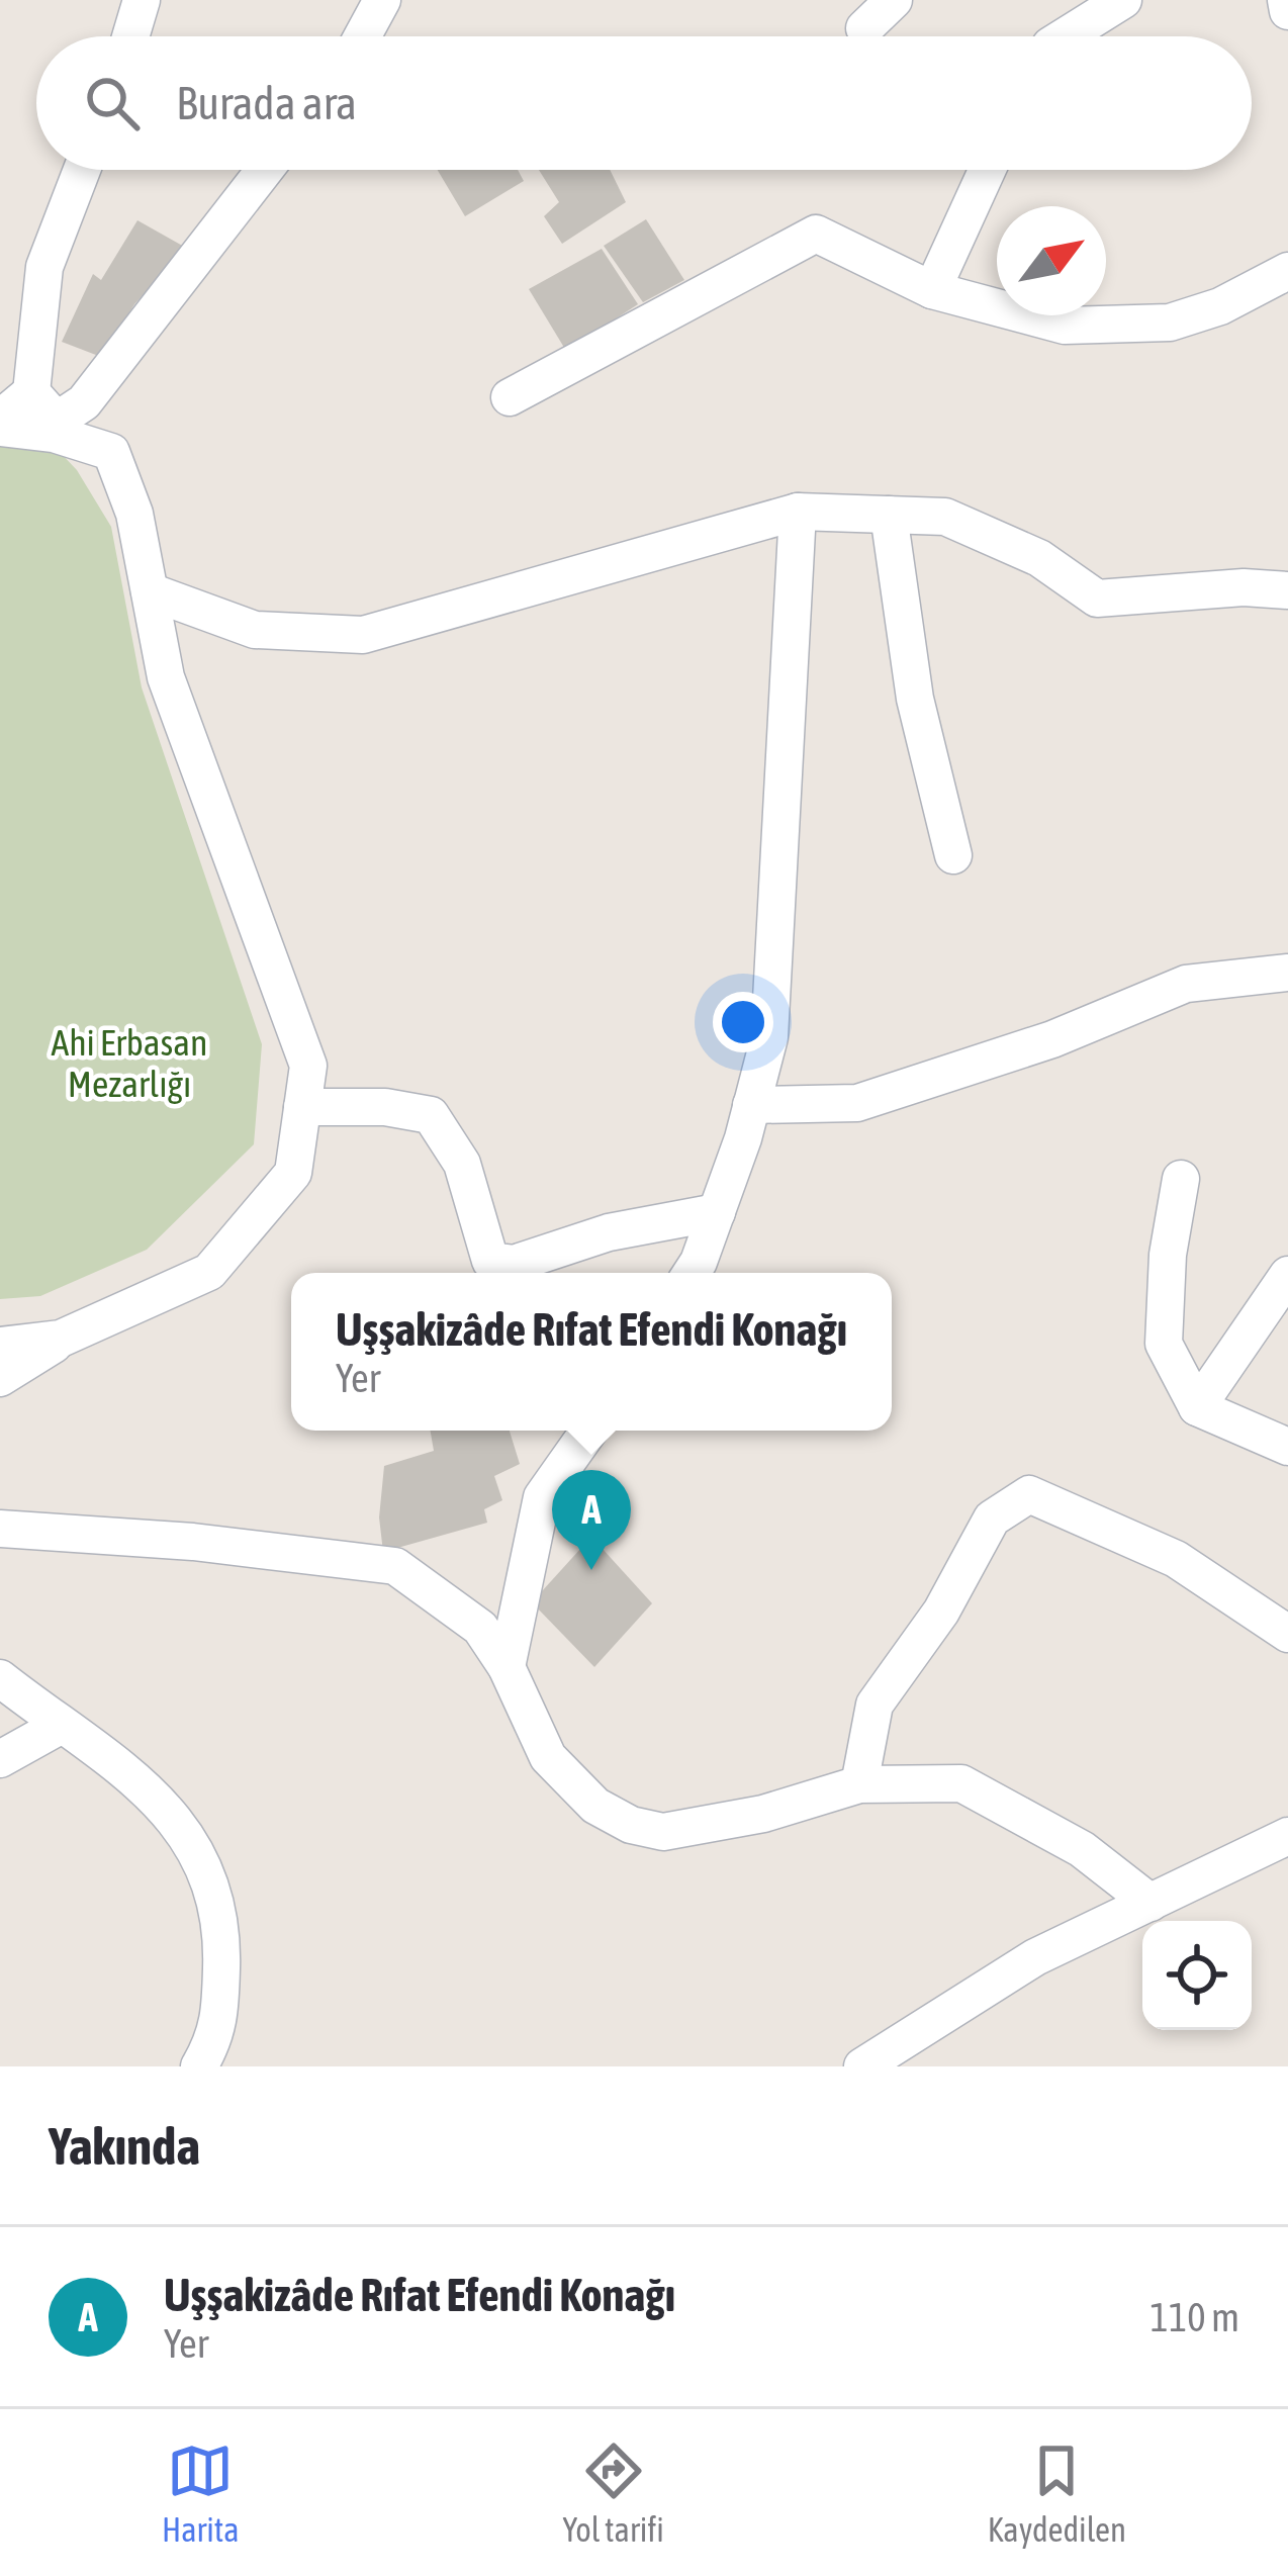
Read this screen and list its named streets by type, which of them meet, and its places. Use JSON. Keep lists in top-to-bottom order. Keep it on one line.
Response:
{"parks":["Ahi Erbasan Mezarlığı"],"north":"top right","page":{"search":"Burada ara","popup":["Uşşakizâde Rıfat Efendi Konağı","Yer"],"pins":"A","heading":"Yakında","list":[{"mark":"A","name":"Uşşakizâde Rıfat Efendi Konağı","note":"Yer","value":"110 m"}],"nav":["Harita","Yol tarifi","Kaydedilen"]}}
